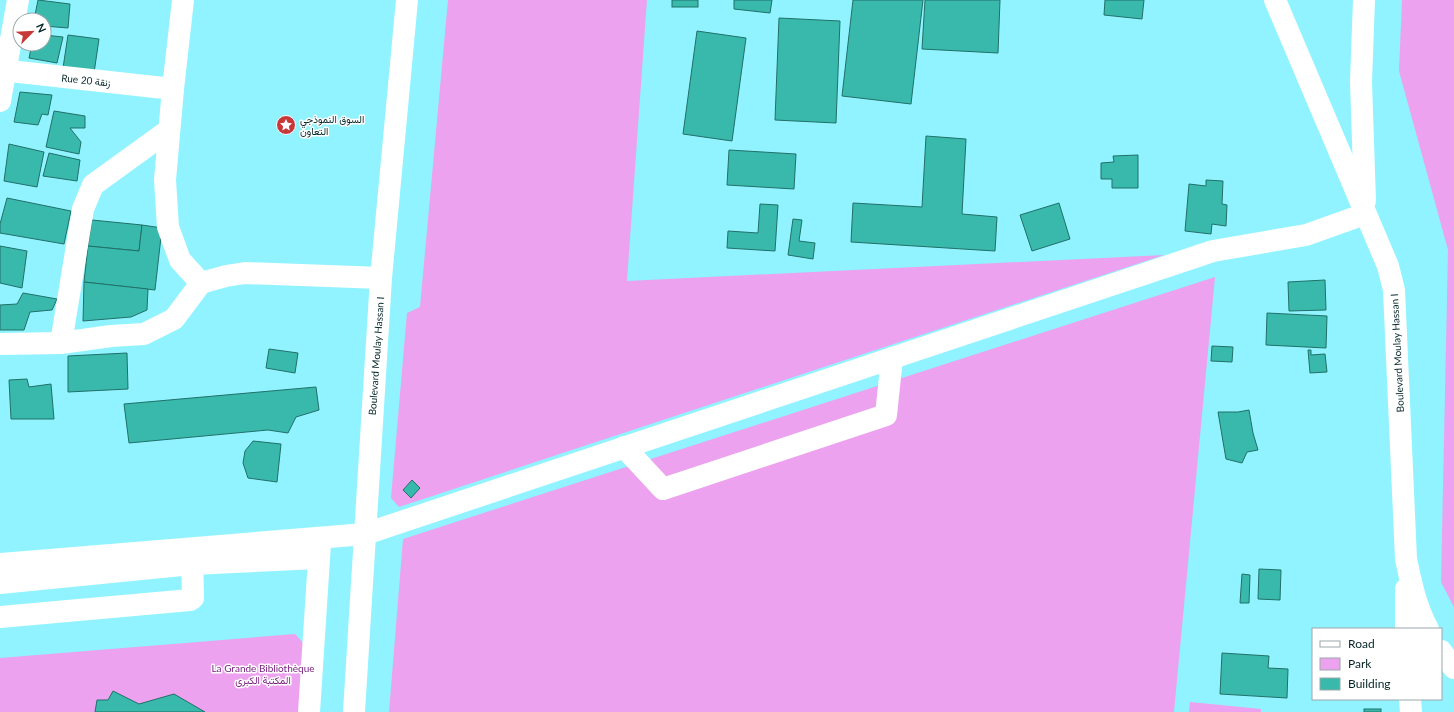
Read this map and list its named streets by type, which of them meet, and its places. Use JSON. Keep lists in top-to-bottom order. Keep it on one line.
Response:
{"streets":{"street":["Rue 20 زنقة","Boulevard Moulay Hassan I"]},"parks":["La Grande Bibliothèque المكتبة الكبرى"],"places":{"place":["السوق النموذجي التعاون"]},"legend":["Road","Park","Building"],"north":"top right"}
